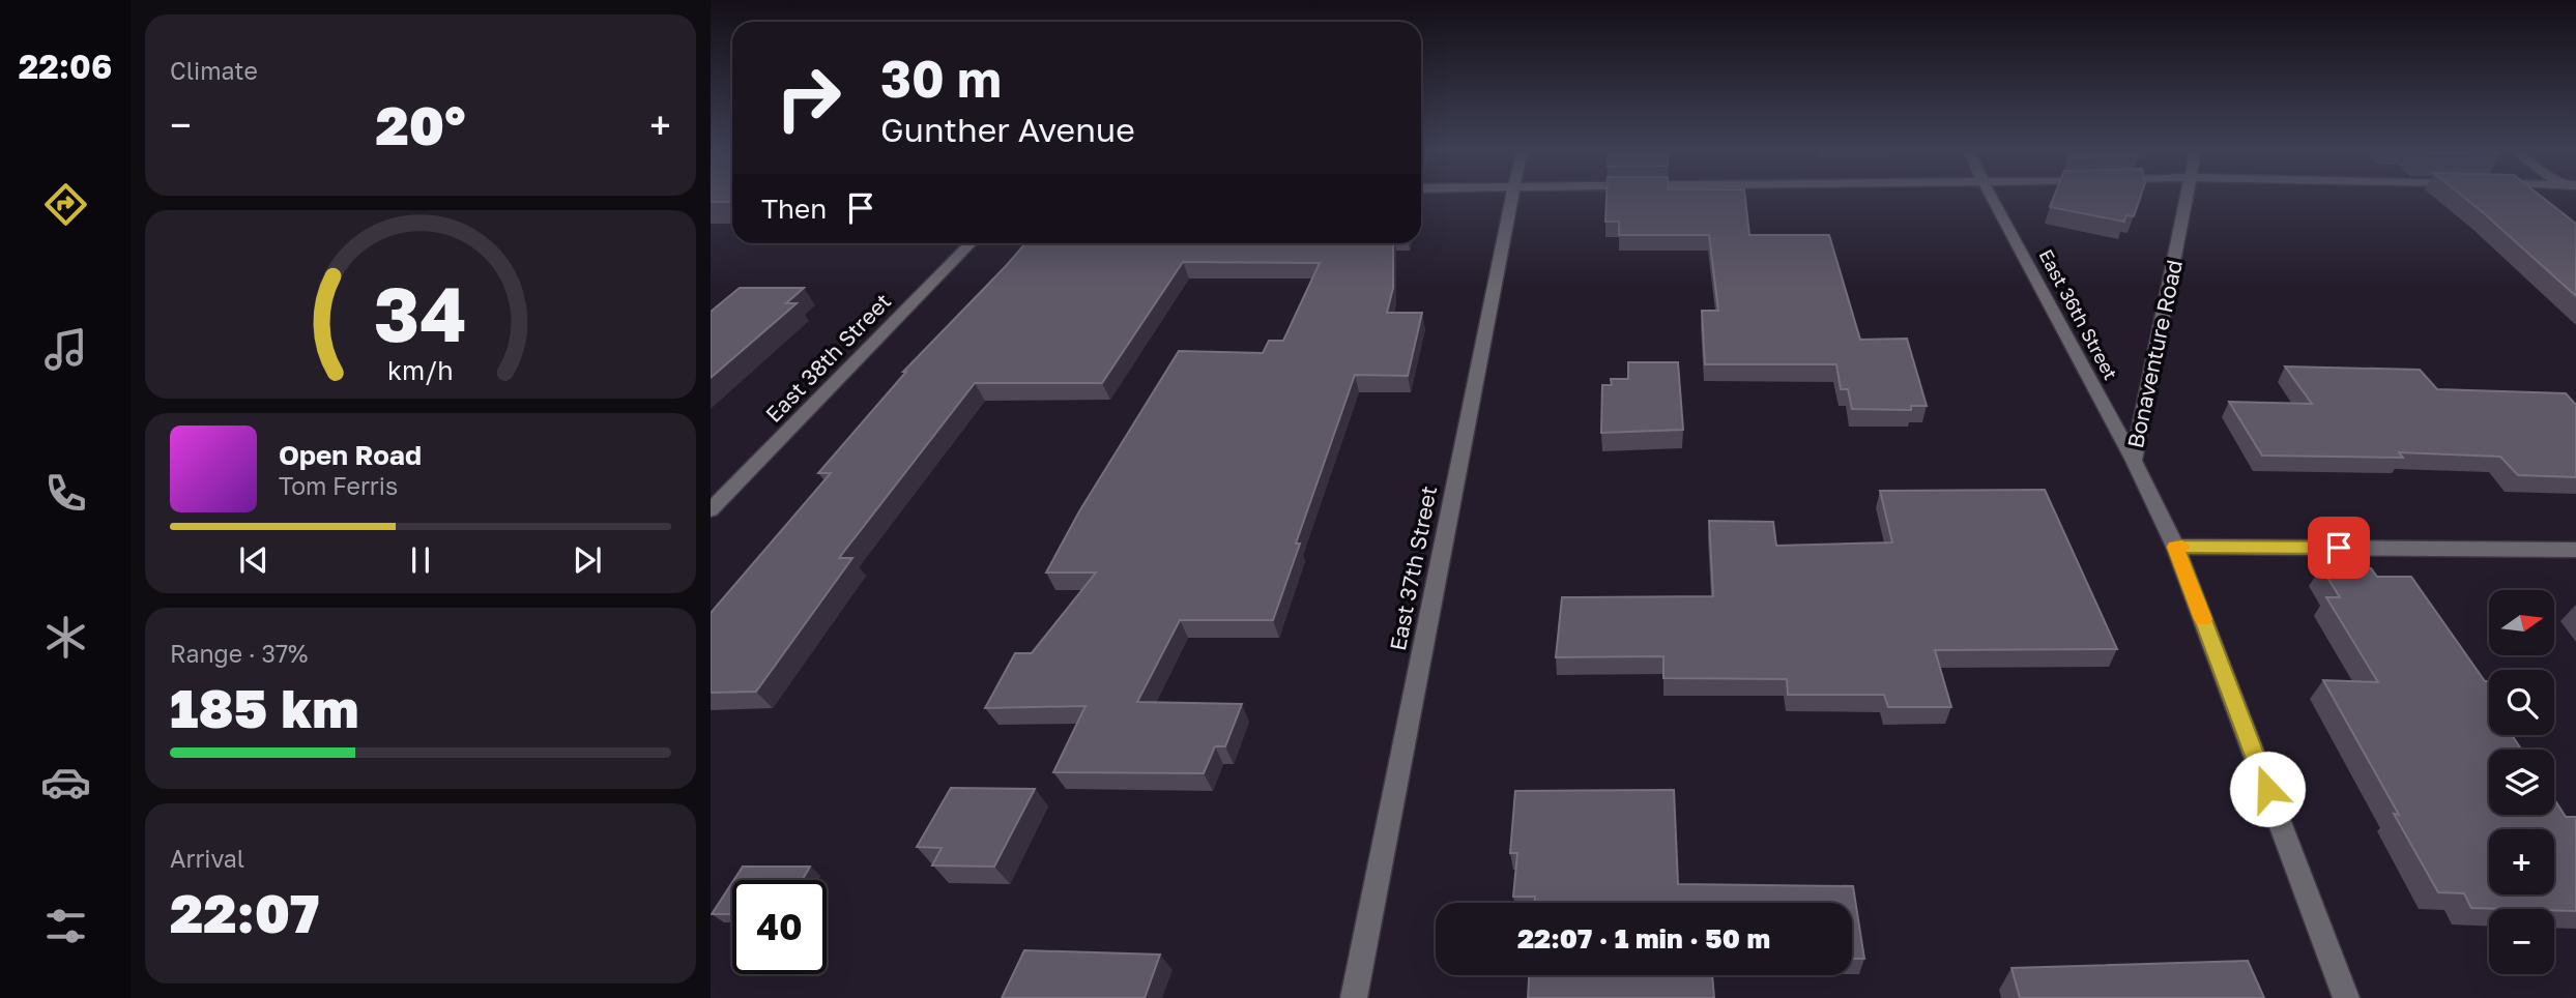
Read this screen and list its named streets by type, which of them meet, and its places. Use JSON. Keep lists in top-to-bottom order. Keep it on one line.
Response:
{"streets":{"street":["East 36th Street","Bonaventure Road","East 38th Street","East 37th Street"]},"crossings":[["East 36th Street","Bonaventure Road"]],"north":"right","page":{"tabs":"22:06","tile":["Climate",["Range · 37%","185 km"],["Arrival","22:07"]],"turn":["30 m","Gunther Avenue"],"heat":["−","20°","+"],"then":"Then","song":["Open Road","Tom Ferris"],"map_buttons":["+","−"],"limit":"40","trip":"22:07 · 1 min · 50 m","gauge":["34","km/h"]}}
